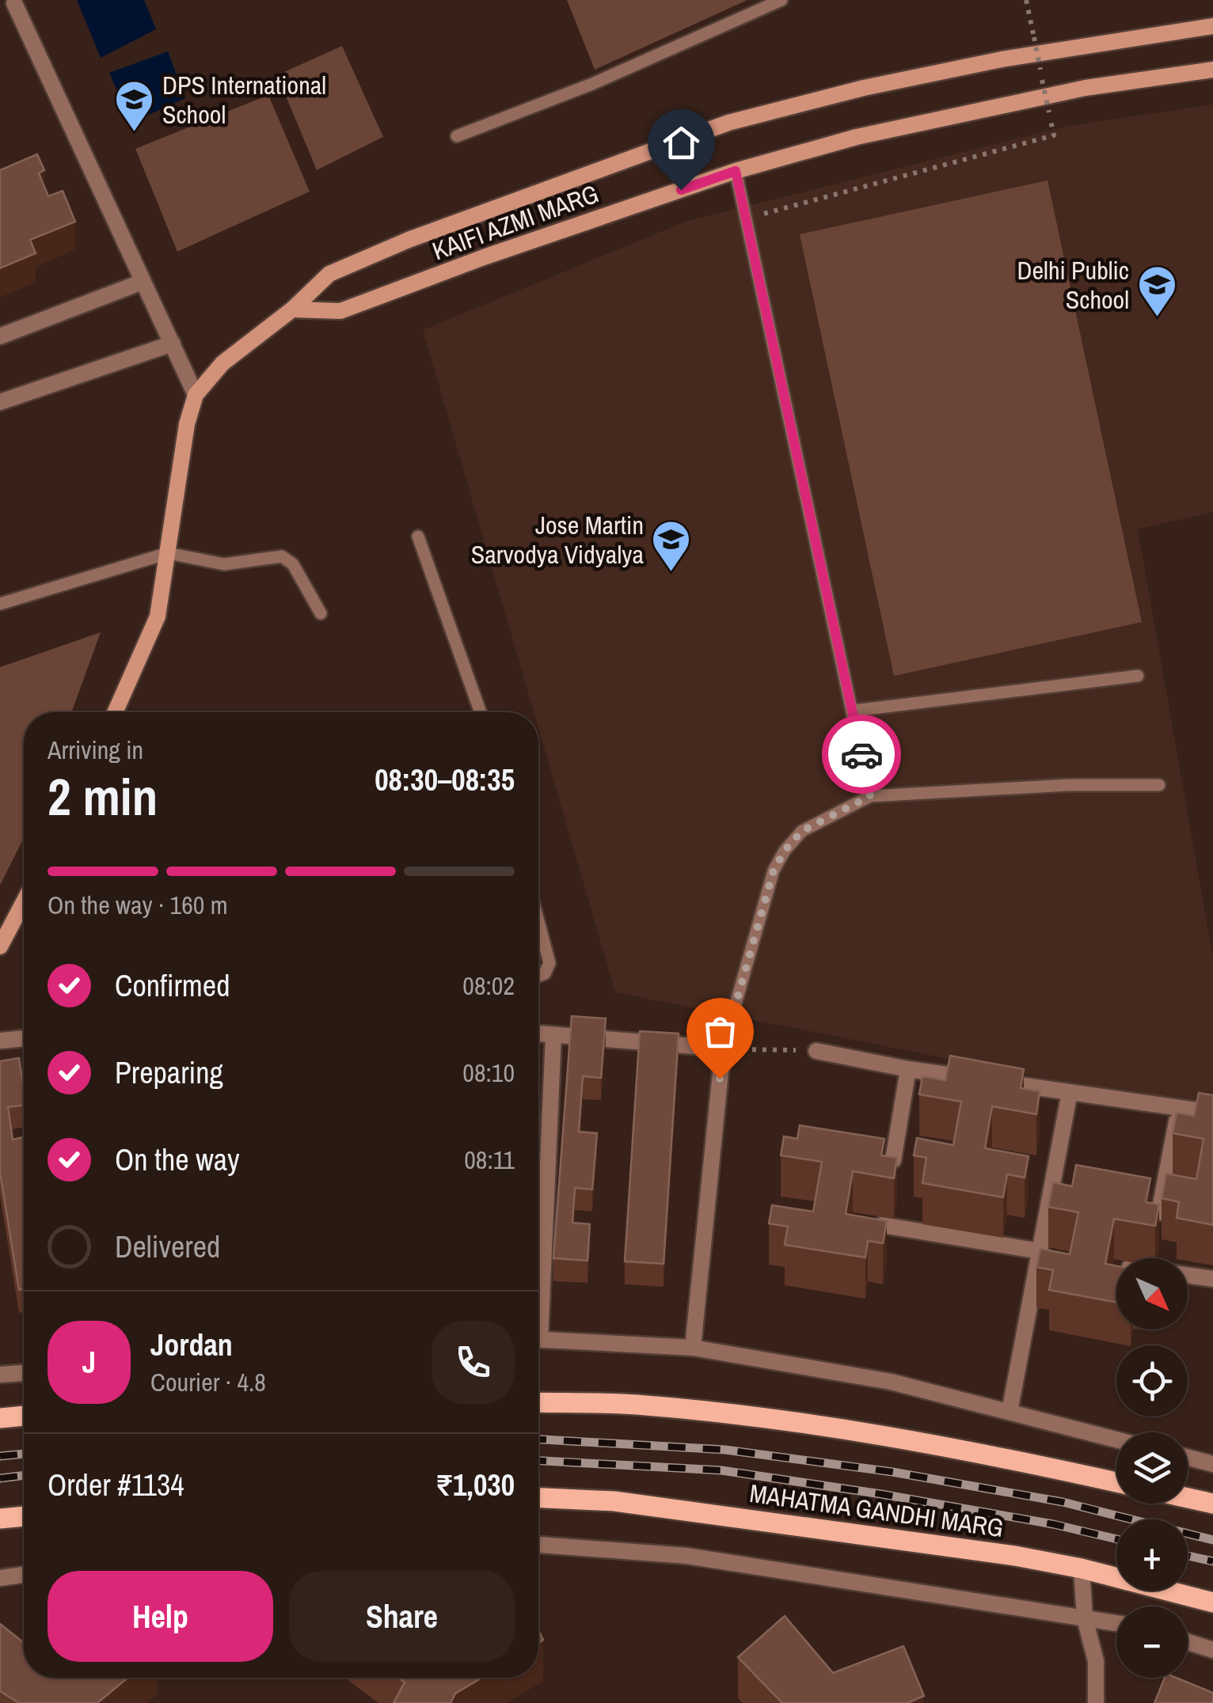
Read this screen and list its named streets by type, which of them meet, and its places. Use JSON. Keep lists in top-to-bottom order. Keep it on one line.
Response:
{"streets":{"main road":["MAHATMA GANDHI MARG"],"street":["KAIFI AZMI MARG"]},"places":{"school or university":["DPS International School","Delhi Public School","Jose Martin Sarvodya Vidyalya"]},"north":"bottom right","page":{"heading":["2 min","Arriving in","08:30–08:35"],"panel":["Jordan","Courier · 4.8","Order #1134","₹1,030"],"bar":"On the way · 160 m","list":[["Confirmed","08:02"],["Preparing","08:10"],["On the way","08:11"],"Delivered"],"map_buttons":["+","−"],"round":"J","buttons":["Help","Share"]}}
